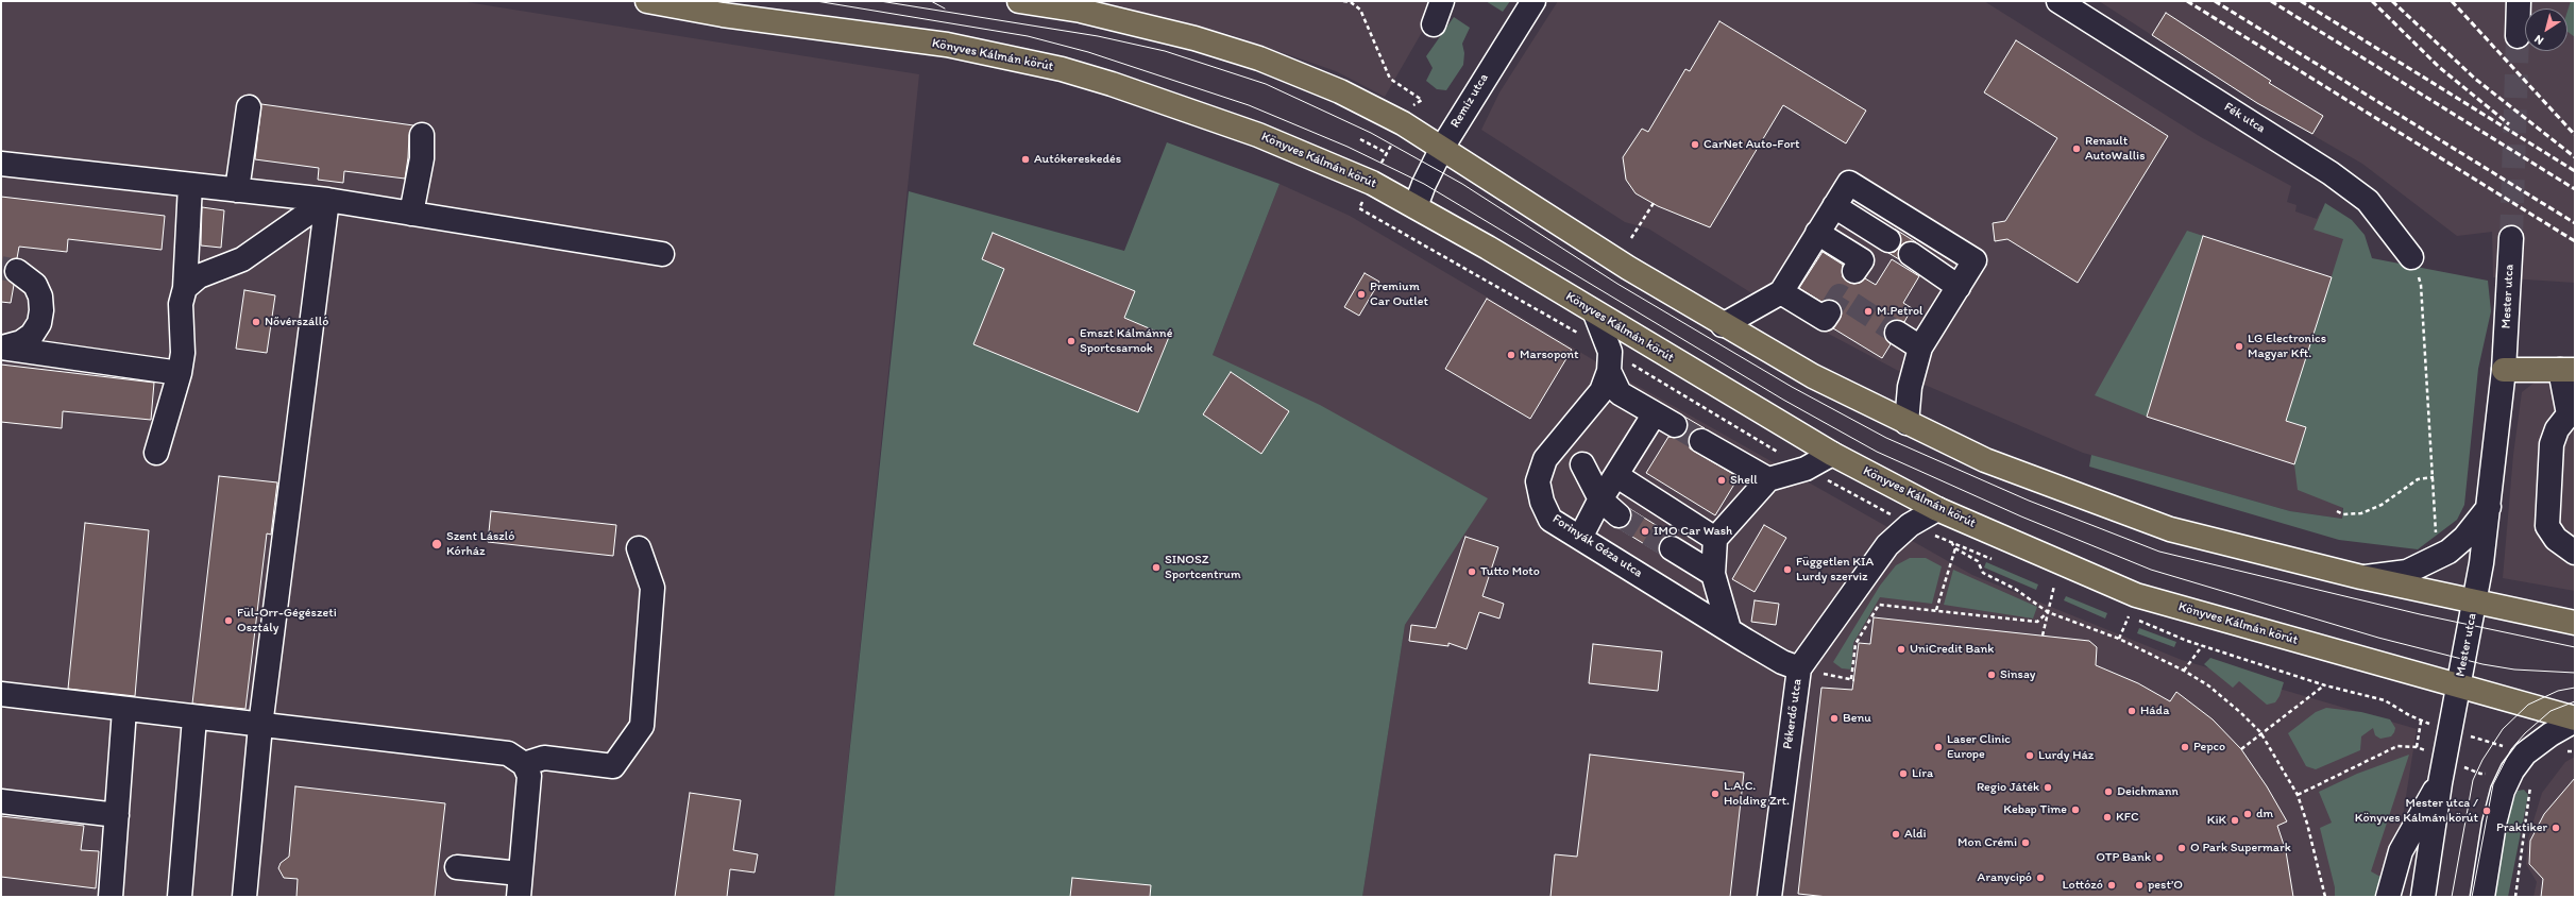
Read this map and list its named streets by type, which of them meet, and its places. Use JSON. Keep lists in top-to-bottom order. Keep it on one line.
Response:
{"streets":{"main road":["Könyves Kálmán körút"],"street":["Remíz utca","Fék utca","Mester utca","Forinyák Géza utca","Pékerdő utca"]},"crossings":[["Könyves Kálmán körút","Remíz utca"],["Könyves Kálmán körút","Mester utca"],["Könyves Kálmán körút","Forinyák Géza utca"],["Könyves Kálmán körút","Pékerdő utca"],["Forinyák Géza utca","Pékerdő utca"]],"places":["CarNet Auto-Fort","Renault AutoWallis","Autókereskedés","Premium Car Outlet","M.Petrol","Nővérszálló","Emszt Kálmánné Sportcsarnok","LG Electronics Magyar Kft.","Marsopont","Shell","IMO Car Wash","Szent László Kórház","SINOSZ Sportcentrum","Független KIA Lurdy szerviz","Tutto Moto","Fül-Orr-Gégészeti Osztály","UniCredit Bank","Sinsay","Háda","Benu","Laser Clinic Europe","Pepco","Lurdy Ház","Líra","Regio Játék","Deichmann","L.A.C. Holding Zrt.","Kebap Time","Mester utca / Könyves Kálmán körút","dm","KFC","KiK","Praktiker","Aldi","Mon Crémi","O Park Supermark","OTP Bank","Aranycipó","Lottózó","pest’O"],"north":"bottom left"}
